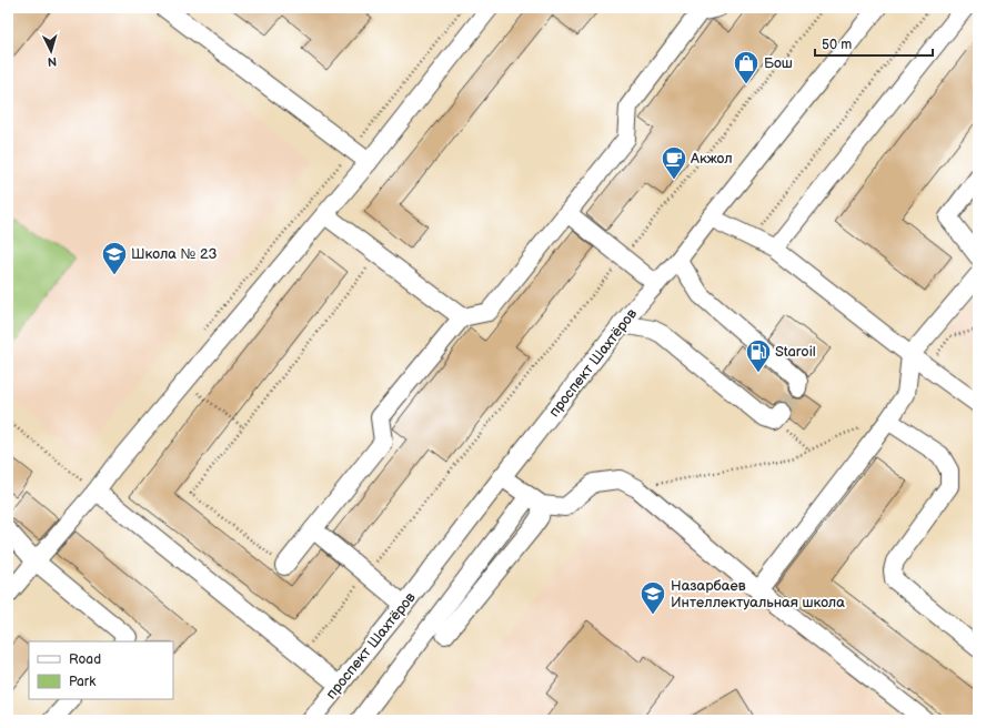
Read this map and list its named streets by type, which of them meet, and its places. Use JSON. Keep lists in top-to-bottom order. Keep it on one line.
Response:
{"streets":{"street":["проспект Шахтёров"]},"places":{"shop":["Бош"],"cafe":["Акжол"],"school or university":["Школа № 23","Назарбаев Интеллектуальная школа"],"fuel station":["Staroil"]},"legend":["Road","Park"],"scale_bar":"50 m","north":"bottom"}
